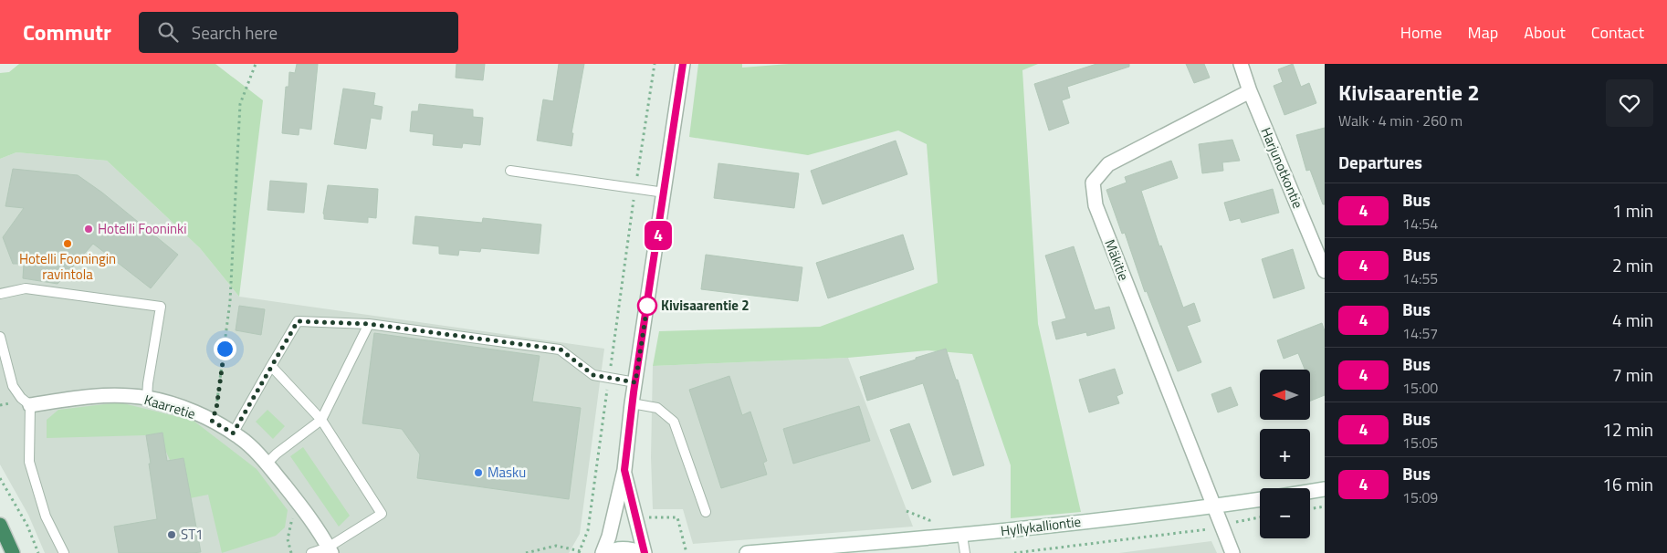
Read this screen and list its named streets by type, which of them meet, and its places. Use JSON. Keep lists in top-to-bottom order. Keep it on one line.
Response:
{"streets":{"street":["Harjunotkontie","Mäkitie","Kaarretie","Hyllykalliontie"]},"crossings":[["Harjunotkontie","Mäkitie"],["Mäkitie","Hyllykalliontie"]],"places":["Hotelli Fooninki","Hotelli Fooningin ravintola","Kivisaarentie 2","Masku","ST1"],"lines":["bus line 4"],"north":"left","page":{"header":"Commutr","search":"Search here","nav":["Home","Map","About","Contact"],"on_map":"4","heading":[["Kivisaarentie 2","Walk · 4 min · 260 m"],"Departures"],"list":[{"mark":"4","name":"Bus","note":"14:54","value":"1 min"},{"mark":"4","name":"Bus","note":"14:55","value":"2 min"},{"mark":"4","name":"Bus","note":"14:57","value":"4 min"},{"mark":"4","name":"Bus","note":"15:00","value":"7 min"},{"mark":"4","name":"Bus","note":"15:05","value":"12 min"},{"mark":"4","name":"Bus","note":"15:09","value":"16 min"}],"map_buttons":["+","−"]}}
